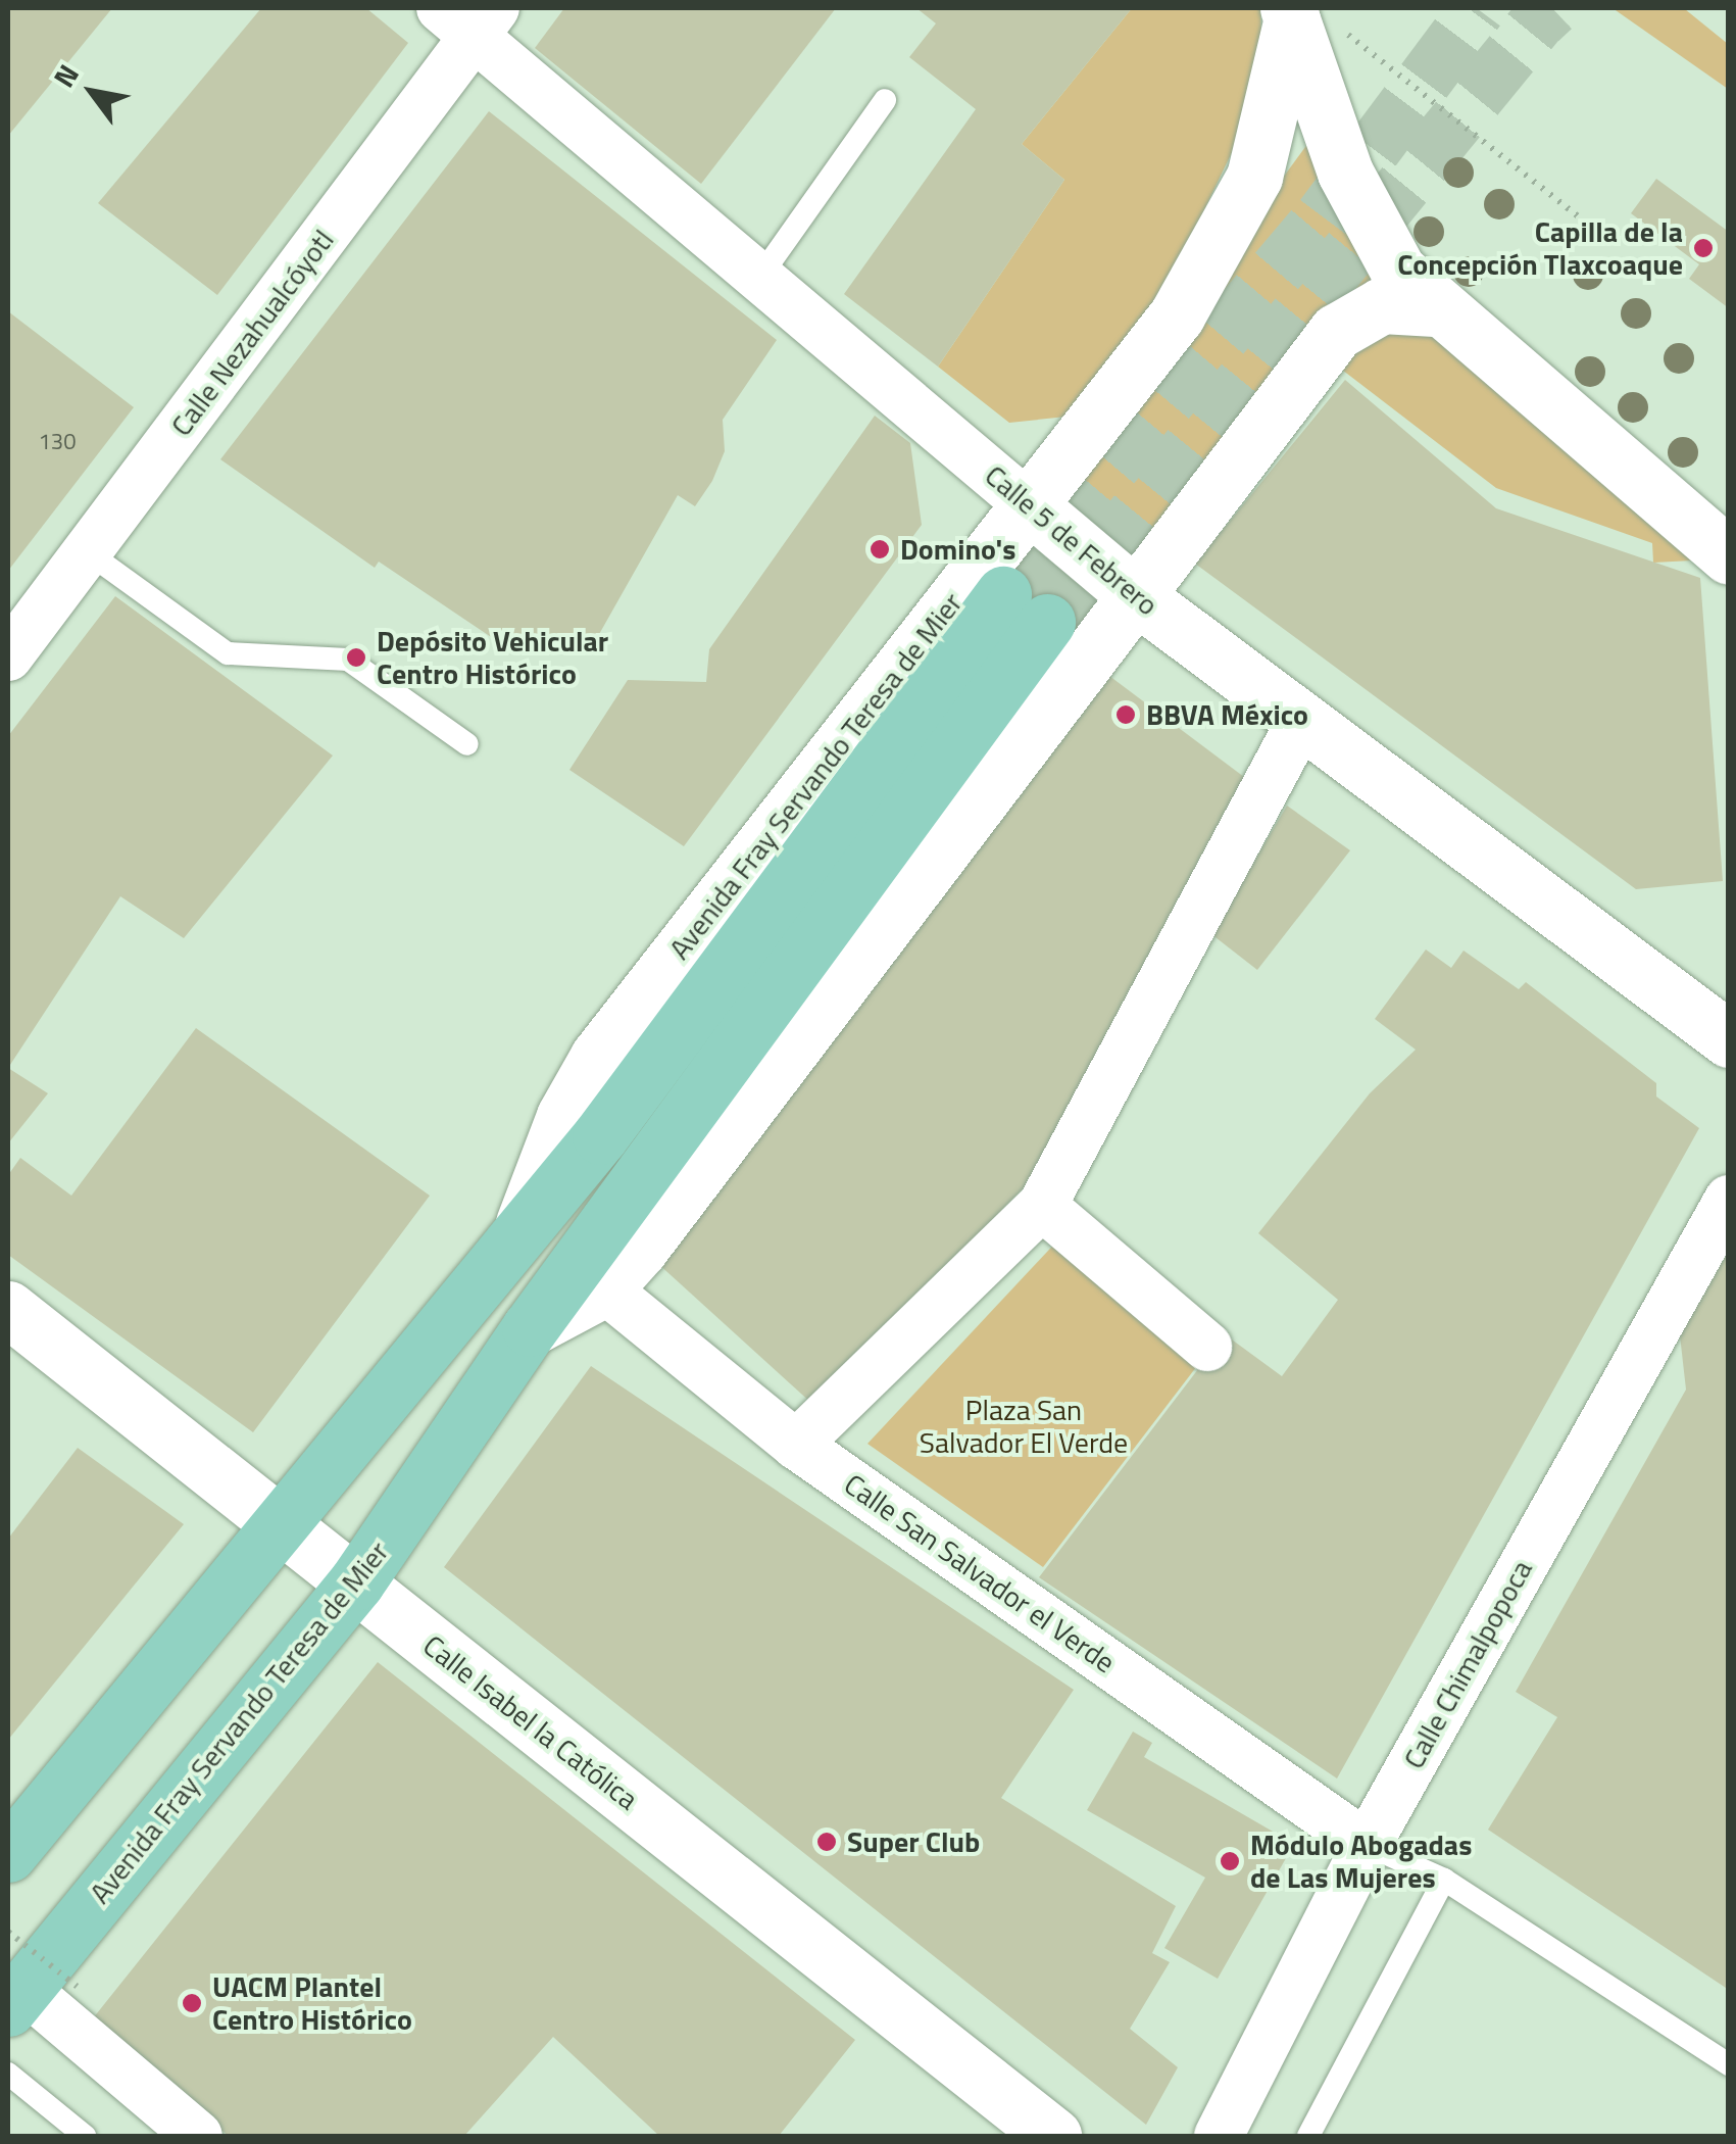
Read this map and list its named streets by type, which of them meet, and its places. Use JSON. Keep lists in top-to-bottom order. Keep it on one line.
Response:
{"streets":{"main road":["Avenida Fray Servando Teresa de Mier"],"street":["Calle Nezahualcóyotl","Calle 5 de Febrero","Calle San Salvador el Verde","Calle Chimalpopoca","Calle Isabel la Católica"]},"crossings":[["Calle Nezahualcóyotl","Calle 5 de Febrero"],["Calle 5 de Febrero","Avenida Fray Servando Teresa de Mier"],["Avenida Fray Servando Teresa de Mier","Calle San Salvador el Verde"],["Avenida Fray Servando Teresa de Mier","Calle Isabel la Católica"],["Calle San Salvador el Verde","Calle Chimalpopoca"]],"parks":["Plaza San Salvador El Verde"],"places":["Capilla de la Concepción Tlaxcoaque","Domino's","Depósito Vehicular Centro Histórico","BBVA México","Super Club","Módulo Abogadas de Las Mujeres","UACM Plantel Centro Histórico"],"house_numbers":["130"],"north":"top left"}
